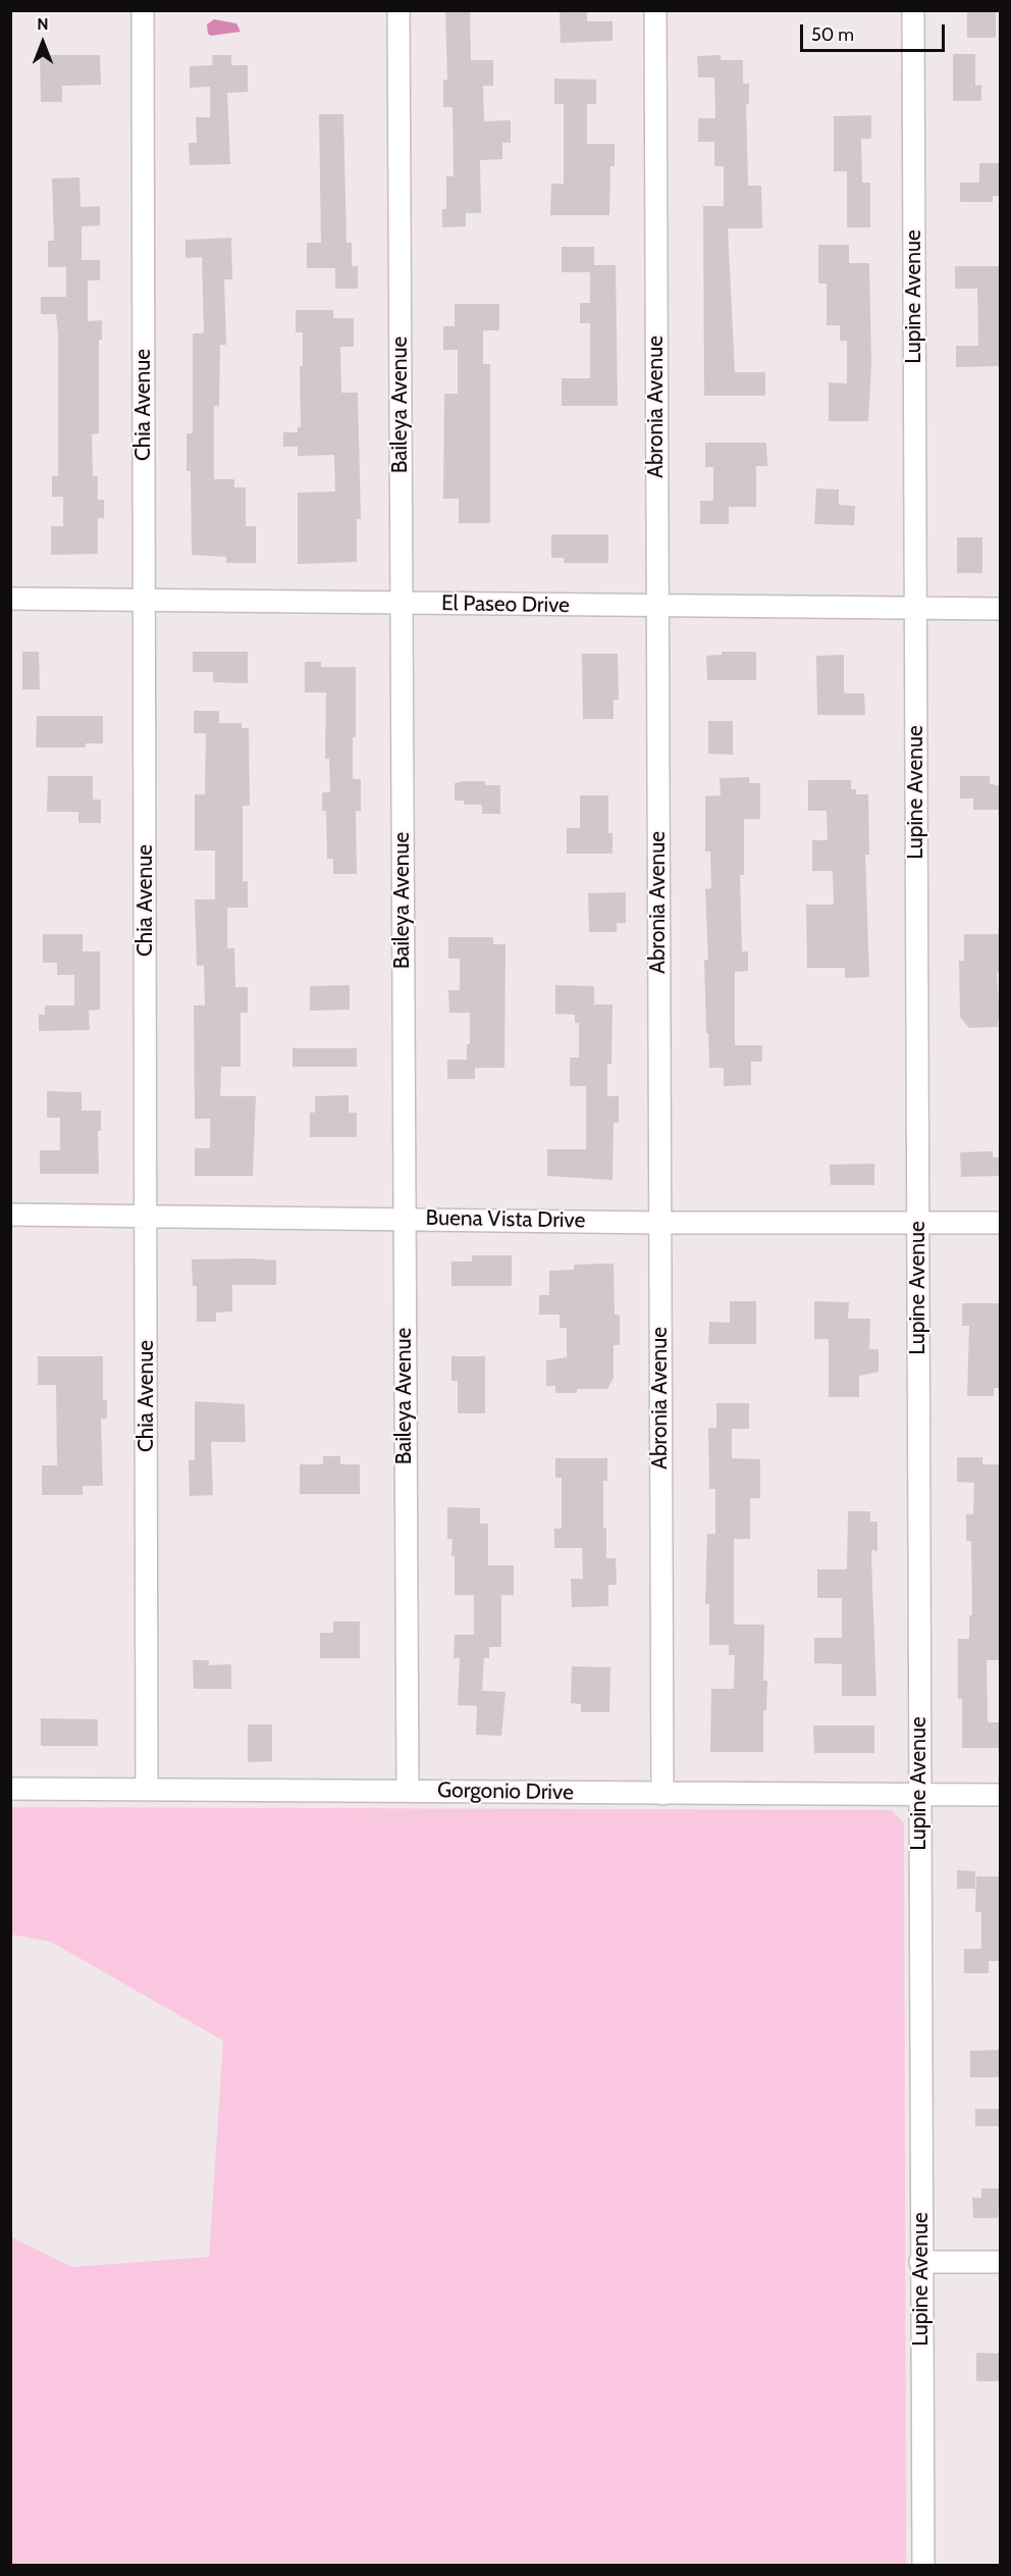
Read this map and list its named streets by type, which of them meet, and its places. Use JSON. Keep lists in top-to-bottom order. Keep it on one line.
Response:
{"streets":{"street":["Lupine Avenue","Chia Avenue","Baileya Avenue","Abronia Avenue","El Paseo Drive","Buena Vista Drive","Gorgonio Drive"]},"crossings":[["Lupine Avenue","El Paseo Drive"],["Lupine Avenue","Buena Vista Drive"],["Lupine Avenue","Gorgonio Drive"],["Chia Avenue","El Paseo Drive"],["Chia Avenue","Buena Vista Drive"],["Chia Avenue","Gorgonio Drive"],["Baileya Avenue","El Paseo Drive"],["Baileya Avenue","Buena Vista Drive"],["Baileya Avenue","Gorgonio Drive"],["Abronia Avenue","El Paseo Drive"],["Abronia Avenue","Buena Vista Drive"],["Abronia Avenue","Gorgonio Drive"]],"scale_bar":"50 m","north":"top"}
